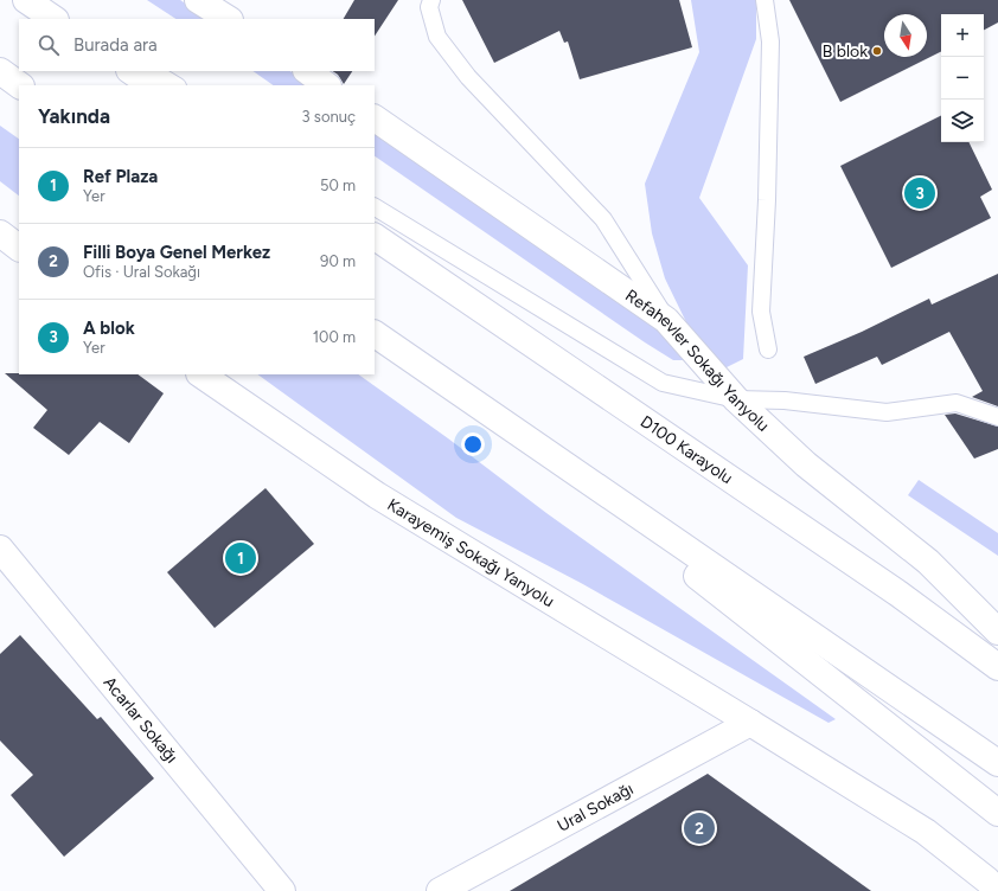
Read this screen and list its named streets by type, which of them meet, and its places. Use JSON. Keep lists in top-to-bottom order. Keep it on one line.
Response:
{"streets":{"main road":["Refahevler Sokağı Yanyolu","D100 Karayolu","Karayemiş Sokağı Yanyolu","Acarlar Sokağı","Ural Sokağı"]},"crossings":[["Karayemiş Sokağı Yanyolu","Ural Sokağı"]],"places":["B blok"],"north":"bottom","page":{"map_buttons":["+","−"],"search":"Burada ara","heading":["Yakında","3 sonuç"],"list":[{"mark":"1","name":"Ref Plaza","note":"Yer","value":"50 m"},{"mark":"2","name":"Filli Boya Genel Merkez","note":"Ofis · Ural Sokağı","value":"90 m"},{"mark":"3","name":"A blok","note":"Yer","value":"100 m"}],"pins":["3","1","2"]}}
